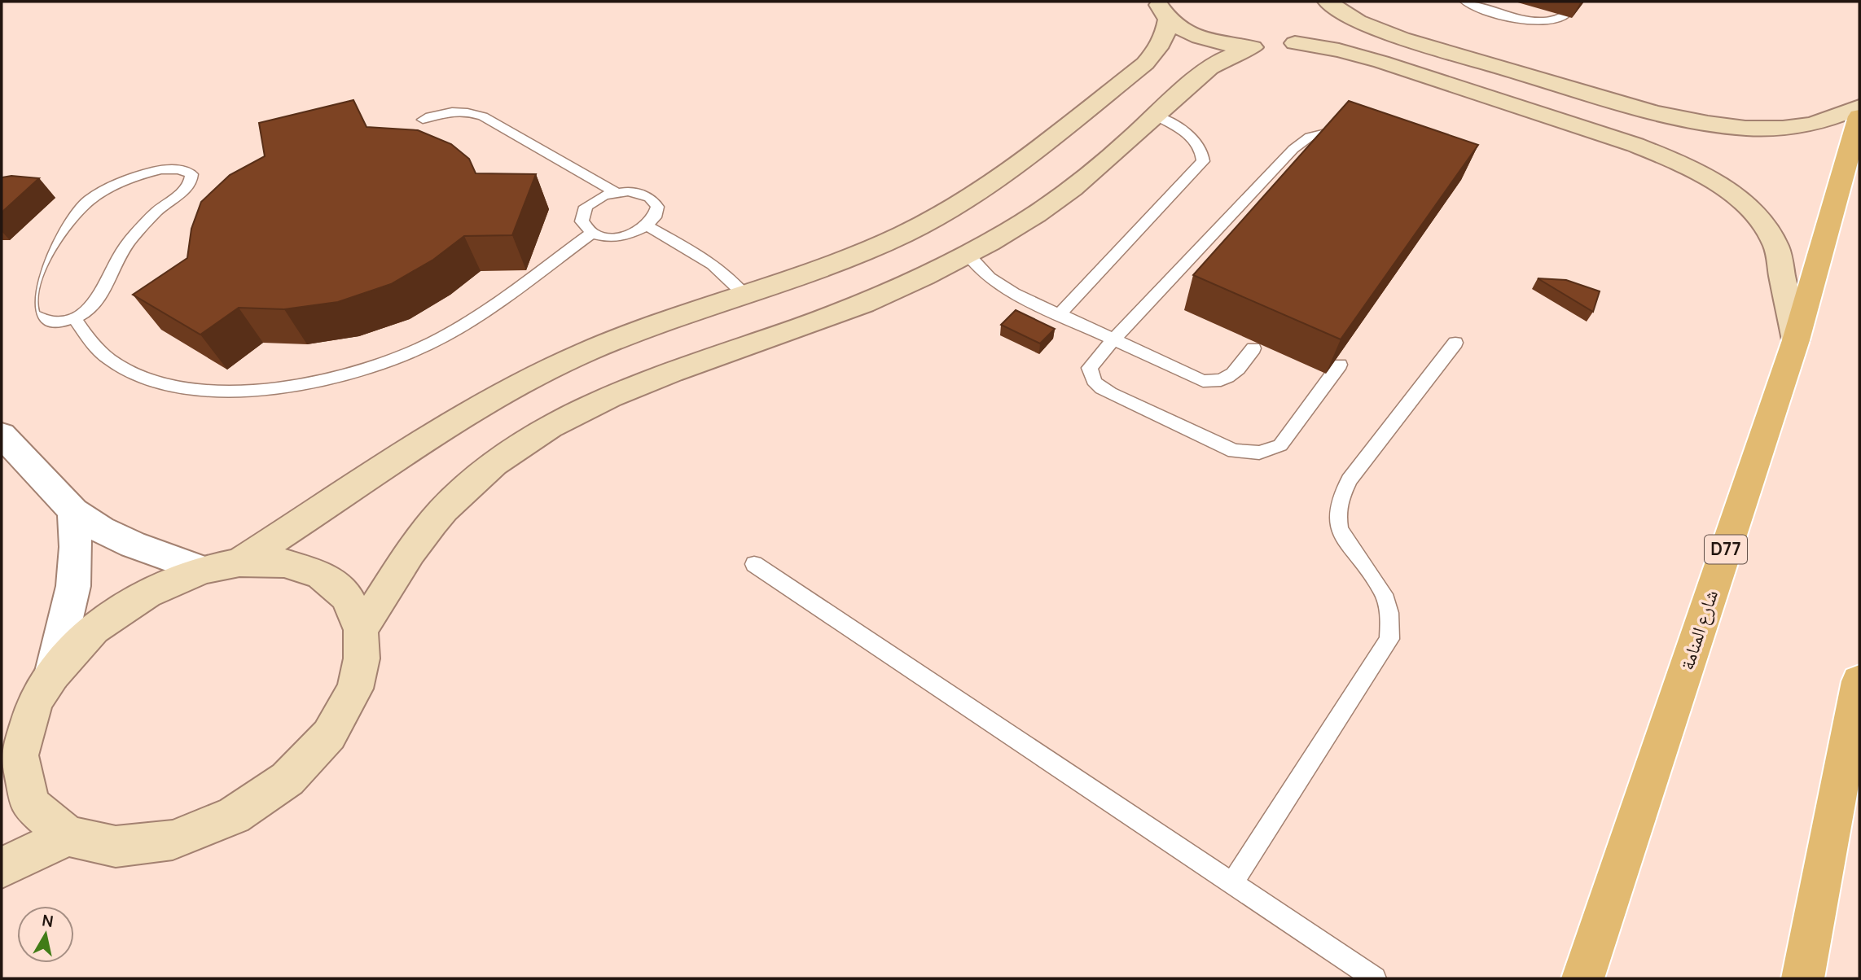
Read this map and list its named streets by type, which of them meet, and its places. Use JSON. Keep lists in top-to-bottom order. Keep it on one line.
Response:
{"streets":{"main road":["D77","شارع المنامة"]},"north":"top"}
